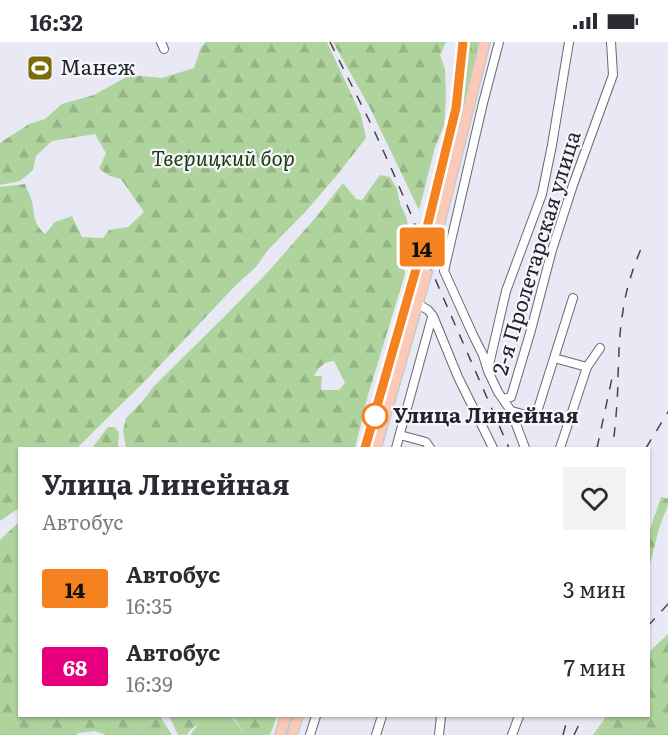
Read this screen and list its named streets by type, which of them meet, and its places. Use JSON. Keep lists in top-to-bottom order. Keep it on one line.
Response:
{"streets":{"street":["2-я Пролетарская улица"]},"parks":["Тверицкий бор"],"places":{"sports":["Манеж"],"other":["Улица Линейная"]},"lines":["bus line 14"],"page":{"status":"16:32","on_map":"14","heading":["Улица Линейная","Автобус"],"list":[{"mark":"14","name":"Автобус","note":"16:35","value":"3 мин"},{"mark":"68","name":"Автобус","note":"16:39","value":"7 мин"}]}}
